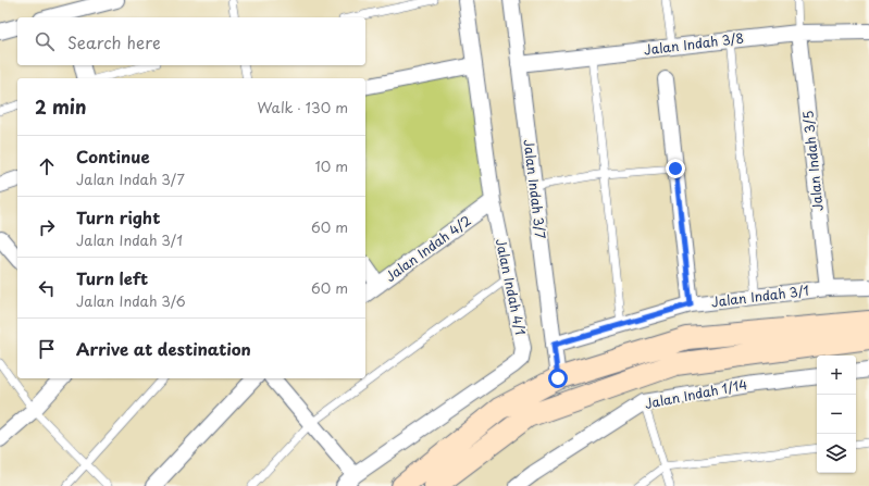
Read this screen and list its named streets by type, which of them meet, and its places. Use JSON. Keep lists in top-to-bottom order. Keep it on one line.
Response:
{"streets":{"street":["Jalan Indah 3/8","Jalan Indah 3/5","Jalan Indah 3/7","Jalan Indah 4/2","Jalan Indah 4/1","Jalan Indah 3/1","Jalan Indah 1/14"]},"crossings":[["Jalan Indah 3/8","Jalan Indah 3/5"],["Jalan Indah 3/8","Jalan Indah 3/7"],["Jalan Indah 3/5","Jalan Indah 3/1"],["Jalan Indah 3/7","Jalan Indah 3/1"],["Jalan Indah 4/2","Jalan Indah 4/1"]],"page":{"search":"Search here","heading":["2 min","Walk · 130 m"],"list":[["Continue","Jalan Indah 3/7","10 m"],["Turn right","Jalan Indah 3/1","60 m"],["Turn left","Jalan Indah 3/6","60 m"],"Arrive at destination"],"map_buttons":["+","−"]}}
